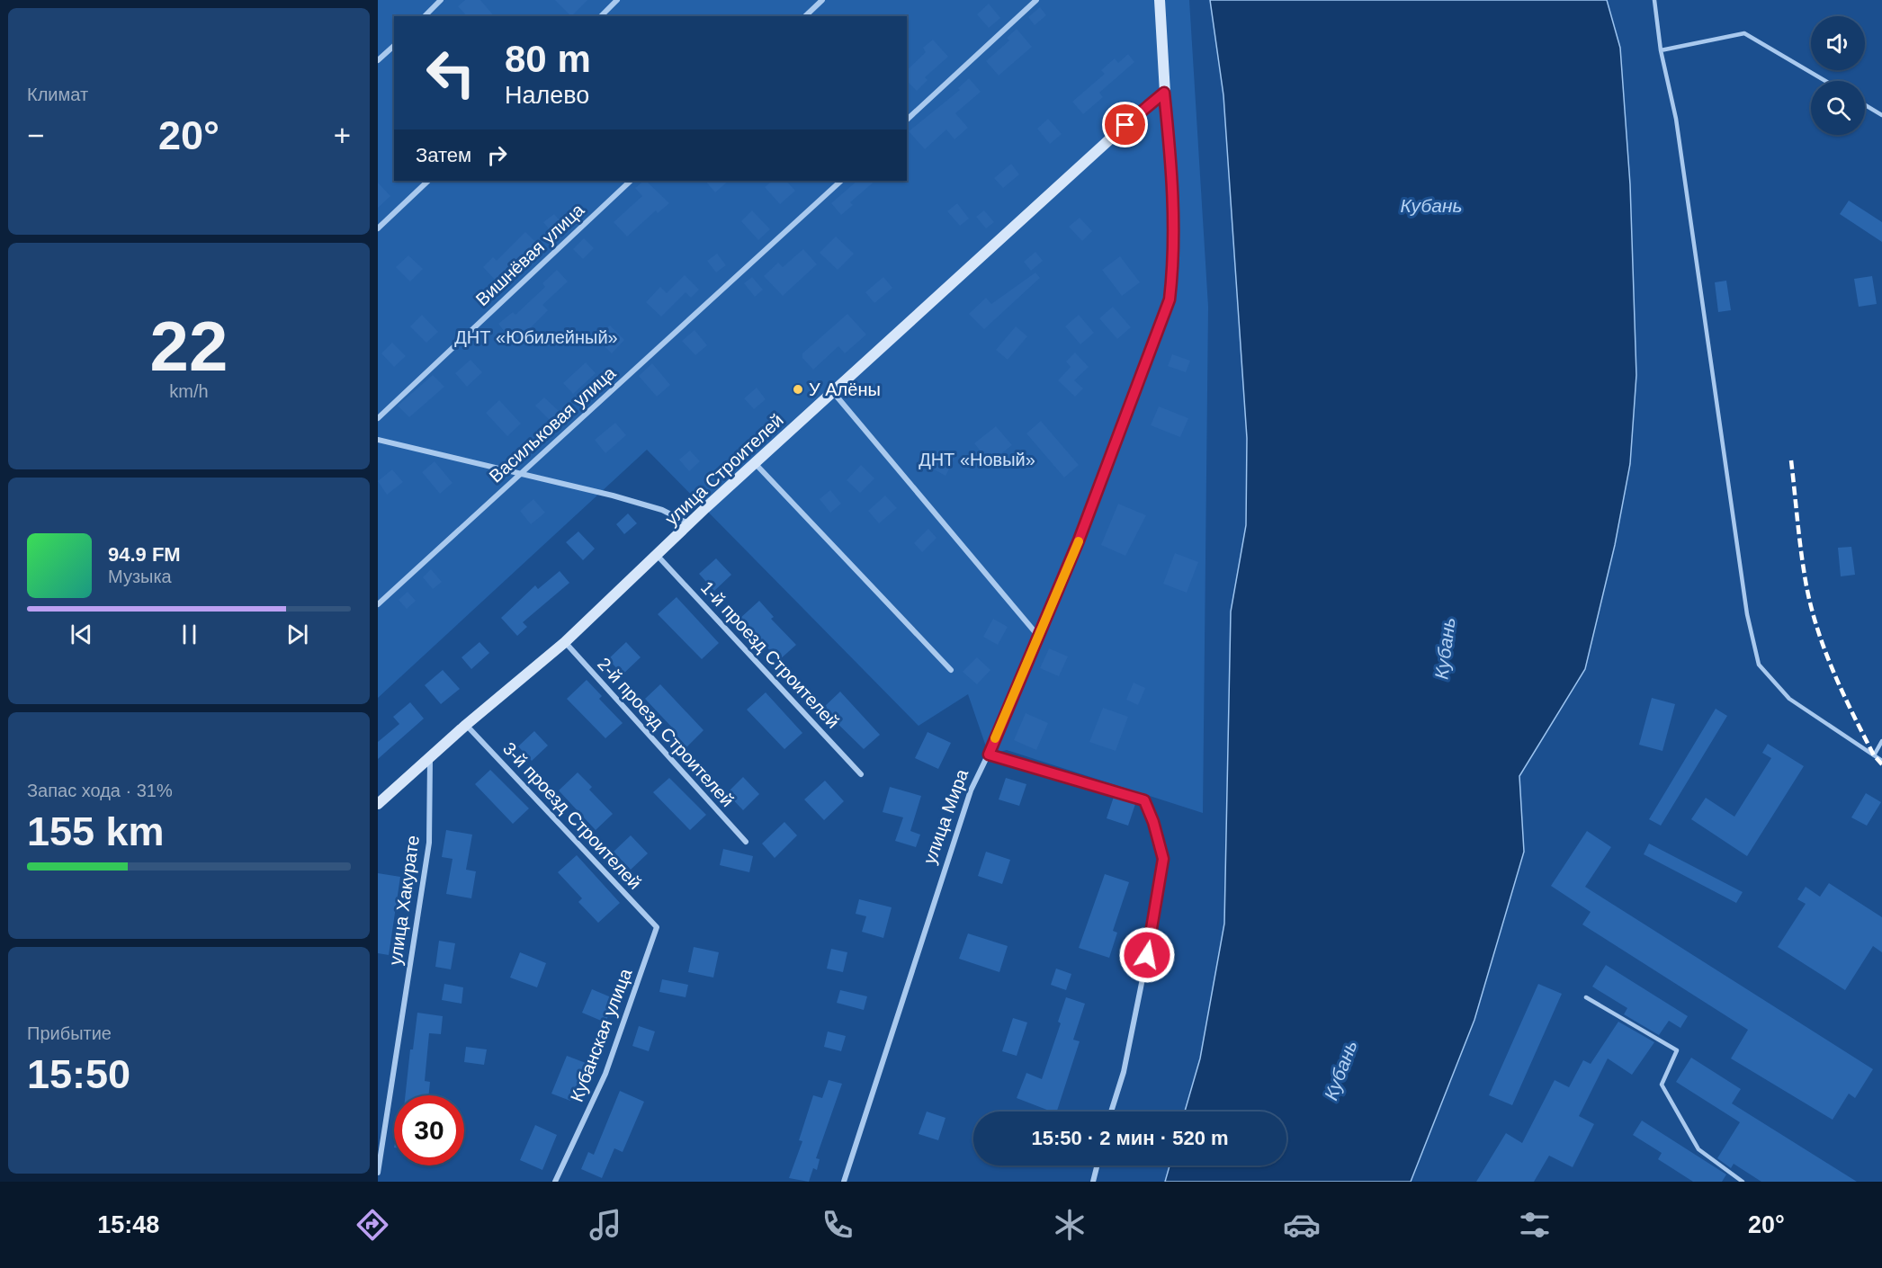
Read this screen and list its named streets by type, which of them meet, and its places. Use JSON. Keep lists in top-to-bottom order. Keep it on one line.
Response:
{"streets":{"street":["Вишнёвая улица","Васильковая улица","улица Строителей","1-й проезд Строителей","2-й проезд Строителей","3-й проезд Строителей","улица Мира","улица Хакурате","Кубанская улица"]},"crossings":[["улица Строителей","1-й проезд Строителей"],["улица Строителей","2-й проезд Строителей"],["улица Строителей","3-й проезд Строителей"],["улица Строителей","улица Мира"],["улица Строителей","улица Хакурате"],["3-й проезд Строителей","Кубанская улица"]],"water":["Кубань"],"parks":["ДНТ «Юбилейный»","ДНТ «Новый»"],"places":["У Алёны"],"page":{"tile":["Климат",["22","km/h"],["Запас хода · 31%","155 km"],["Прибытие","15:50"]],"turn":["80 m","Налево"],"heat":["−","20°","+"],"then":"Затем","song":["94.9 FM","Музыка"],"limit":"30","trip":"15:50 · 2 мин · 520 m","tabs":["15:48","20°"]}}
